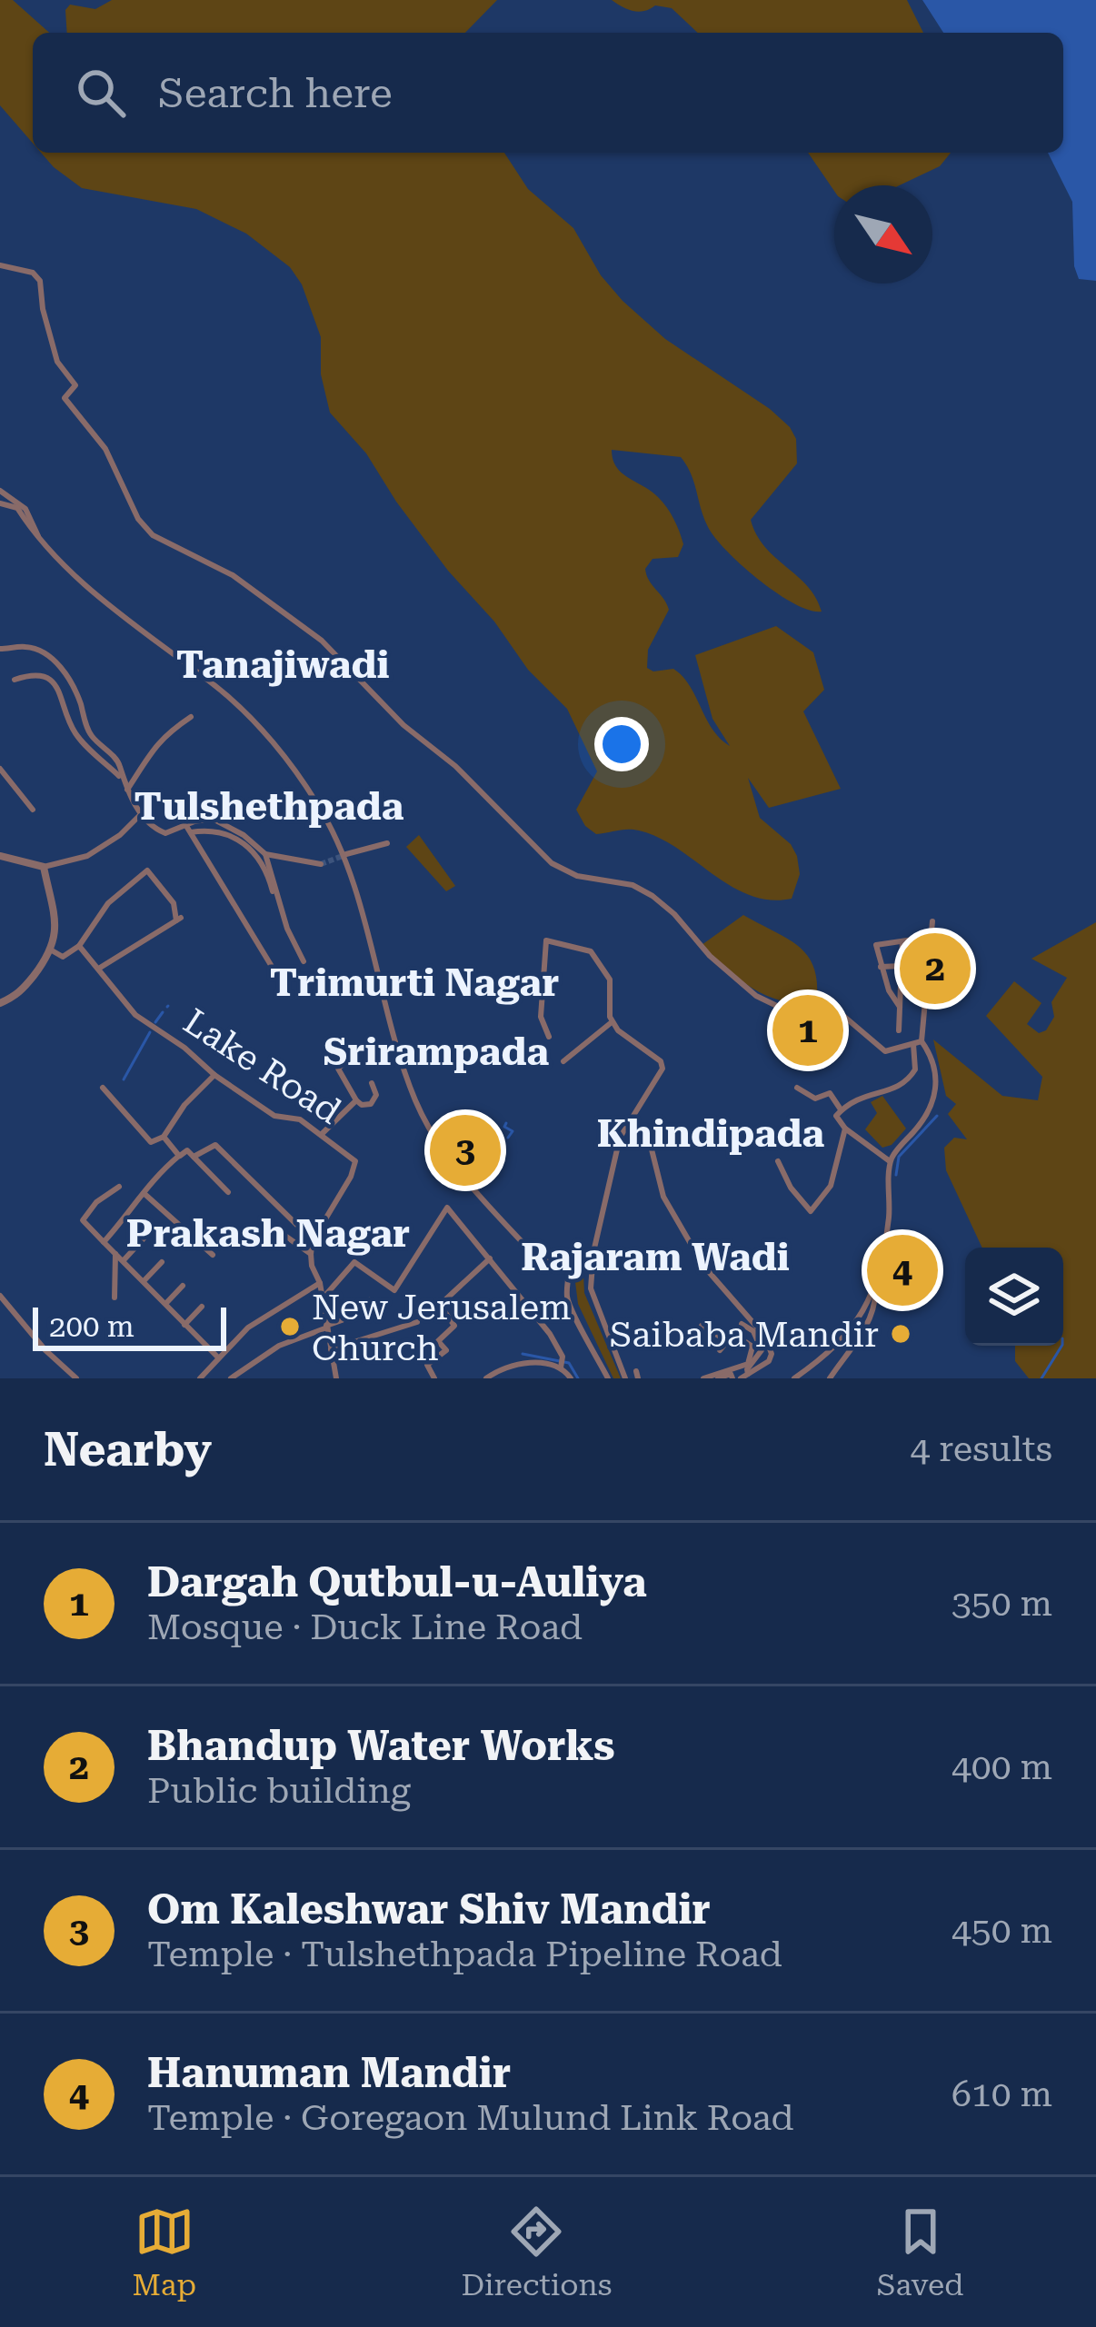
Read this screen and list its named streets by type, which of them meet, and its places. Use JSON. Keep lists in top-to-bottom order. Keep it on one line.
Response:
{"streets":{"street":["Lake Road"]},"districts":["Tanajiwadi","Tulshethpada","Trimurti Nagar","Srirampada","Khindipada","Prakash Nagar","Rajaram Wadi"],"places":["New Jerusalem Church","Saibaba Mandir"],"scale_bar":"200 m","north":"bottom right","page":{"search":"Search here","pins":["2","1","3","4"],"scale":"200 m","heading":["Nearby","4 results"],"list":[{"mark":"1","name":"Dargah Qutbul-u-Auliya","note":"Mosque · Duck Line Road","value":"350 m"},{"mark":"2","name":"Bhandup Water Works","note":"Public building","value":"400 m"},{"mark":"3","name":"Om Kaleshwar Shiv Mandir","note":"Temple · Tulshethpada Pipeline Road","value":"450 m"},{"mark":"4","name":"Hanuman Mandir","note":"Temple · Goregaon Mulund Link Road","value":"610 m"}],"nav":["Map","Directions","Saved"]}}
